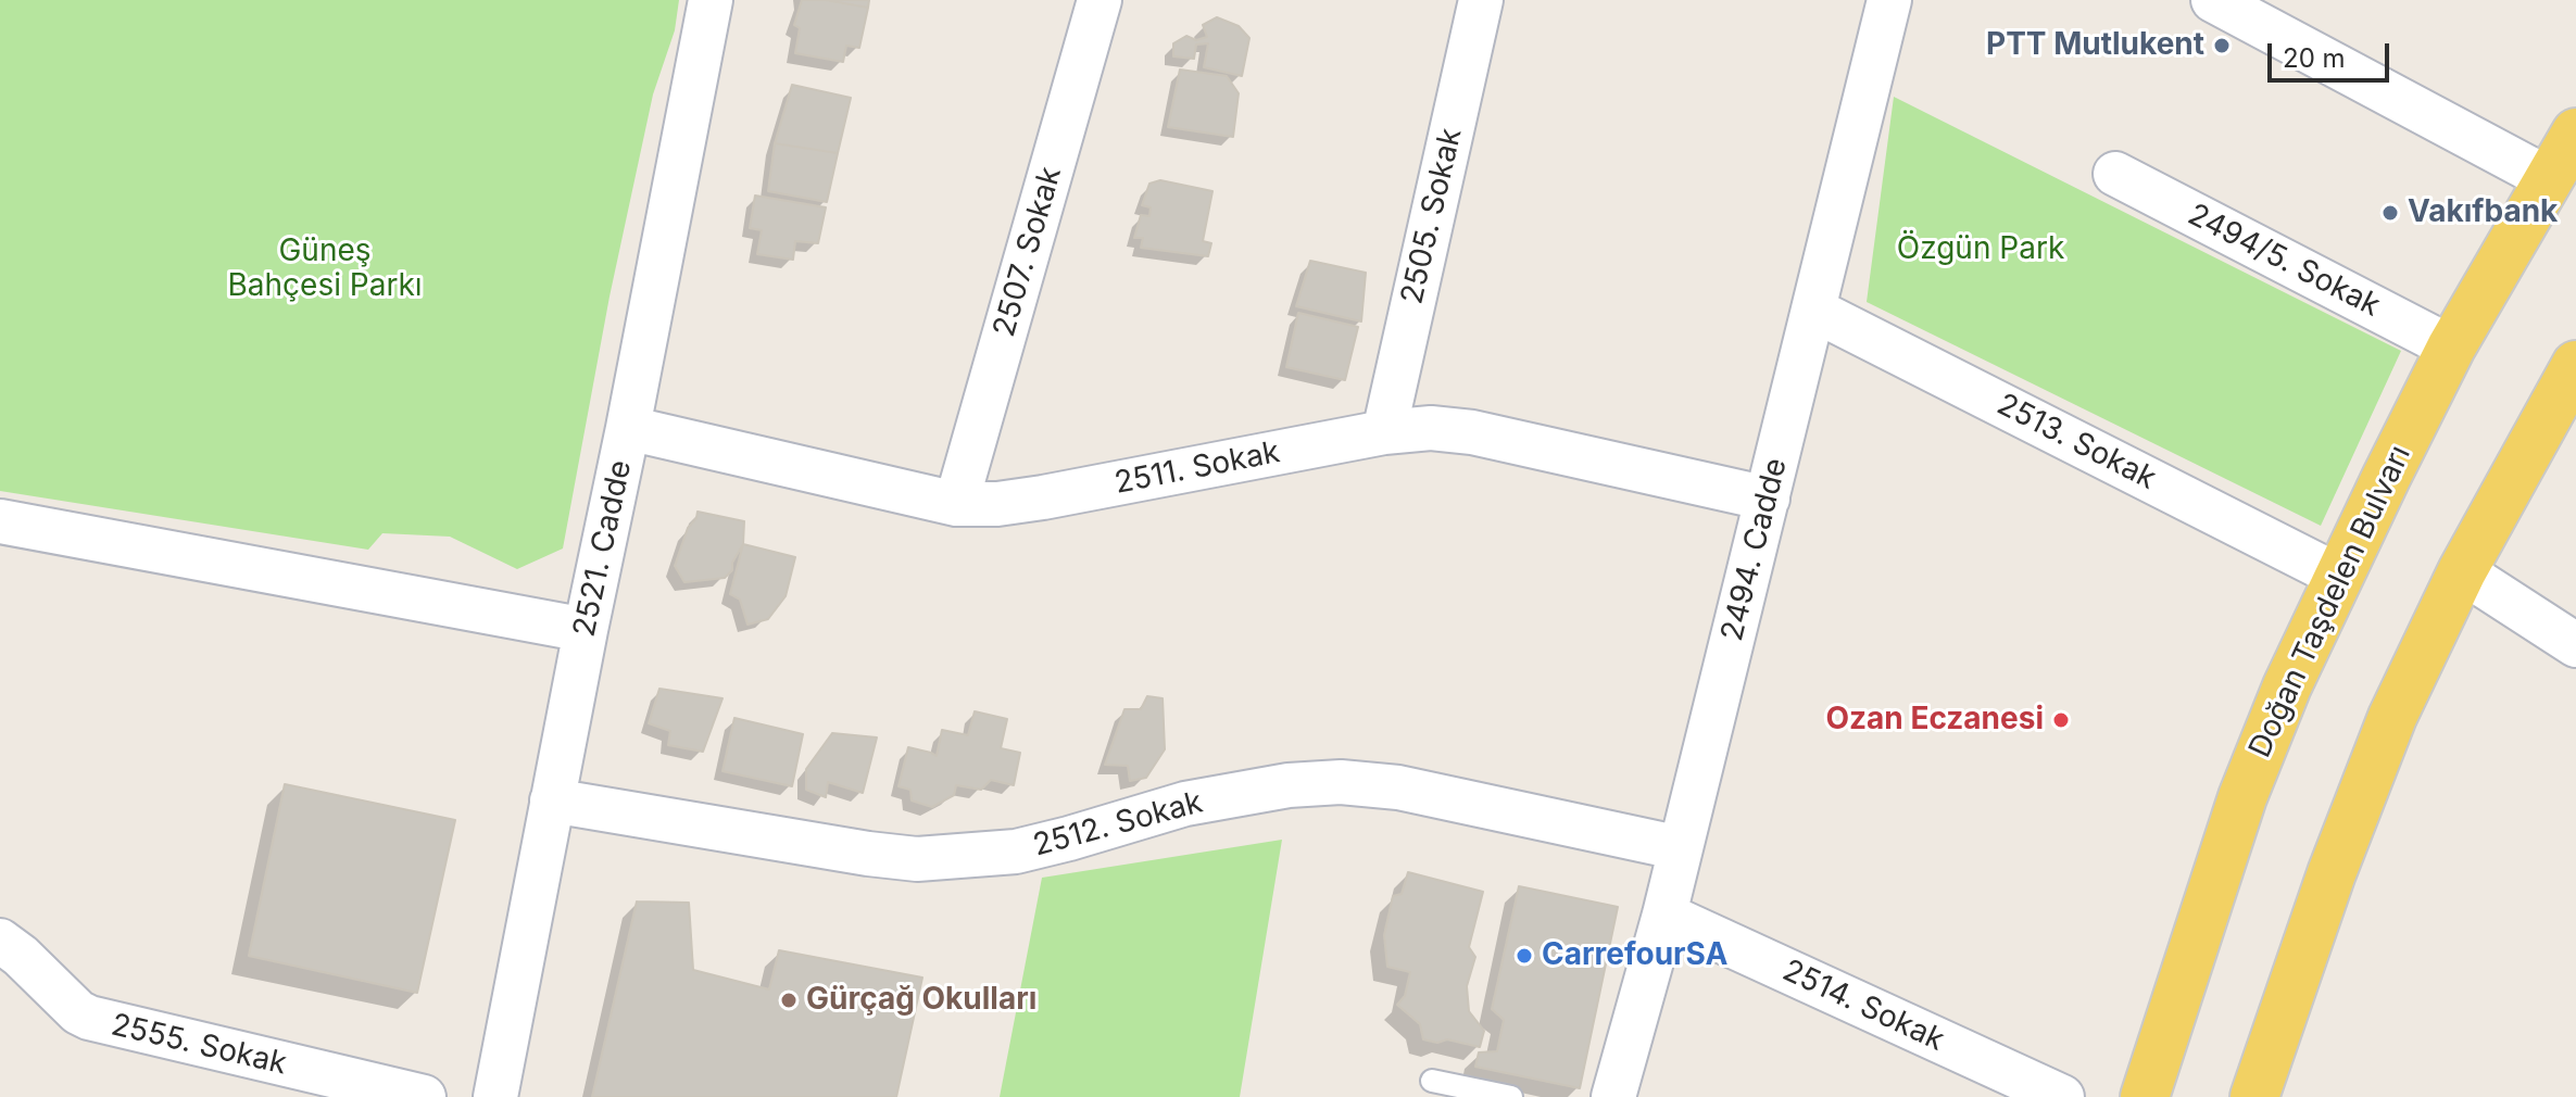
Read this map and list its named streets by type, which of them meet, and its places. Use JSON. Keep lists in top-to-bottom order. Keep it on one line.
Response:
{"streets":{"main road":["Doğan Taşdelen Bulvarı"],"street":["2505. Sokak","2507. Sokak","2494/5. Sokak","2513. Sokak","2511. Sokak","2521. Cadde","2494. Cadde","2512. Sokak","2514. Sokak","2555. Sokak"]},"crossings":[["2505. Sokak","2511. Sokak"],["2507. Sokak","2511. Sokak"],["2494/5. Sokak","Doğan Taşdelen Bulvarı"],["2513. Sokak","2494. Cadde"],["2513. Sokak","Doğan Taşdelen Bulvarı"],["2511. Sokak","2521. Cadde"],["2511. Sokak","2494. Cadde"],["2521. Cadde","2512. Sokak"],["2494. Cadde","2512. Sokak"],["2494. Cadde","2514. Sokak"]],"parks":["Özgün Park","Güneş Bahçesi Parkı"],"places":["PTT Mutlukent","Vakıfbank","Ozan Eczanesi","CarrefourSA","Gürçağ Okulları"],"scale_bar":"20 m"}
